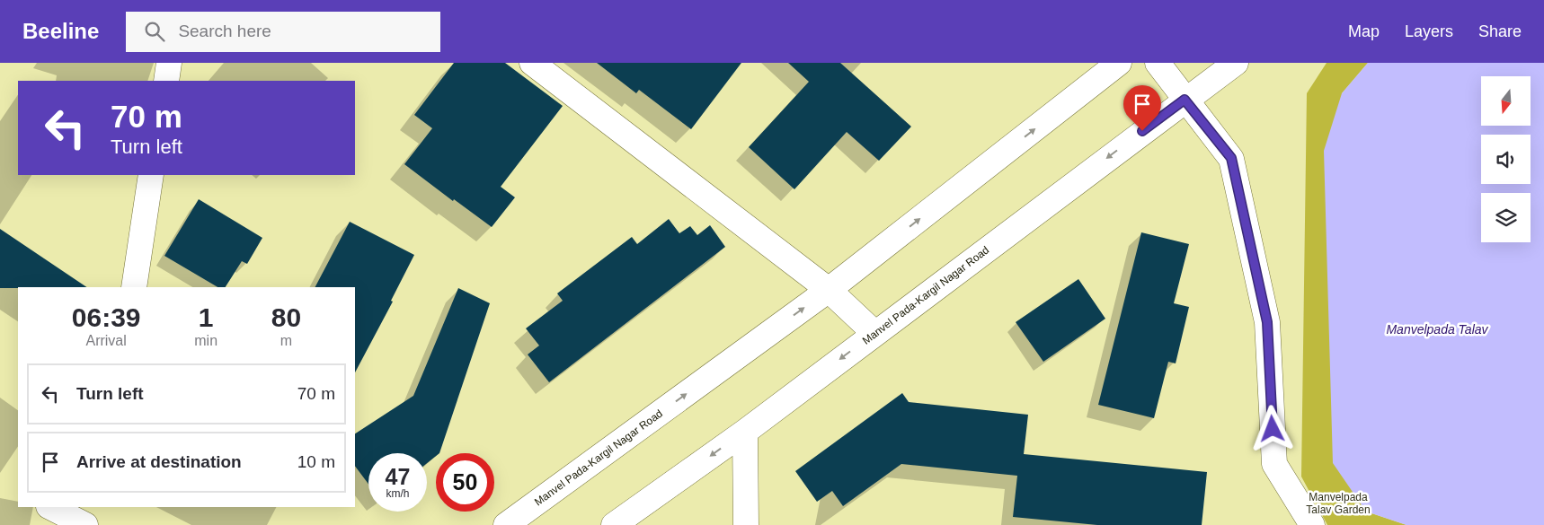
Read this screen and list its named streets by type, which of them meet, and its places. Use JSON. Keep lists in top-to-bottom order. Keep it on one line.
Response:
{"streets":{"street":["Manvel Pada-Kargil Nagar Road"]},"water":["Manvelpada Talav"],"parks":["Manvelpada Talav Garden"],"north":"bottom","page":{"header":"Beeline","search":"Search here","nav":["Map","Layers","Share"],"turn":["70 m","Turn left"],"eta":["06:39","Arrival","1","min","80","m"],"list":[{"name":"Turn left","value":"70 m"},{"name":"Arrive at destination","value":"10 m"}],"speed":"47 km/h","limit":"50"}}
